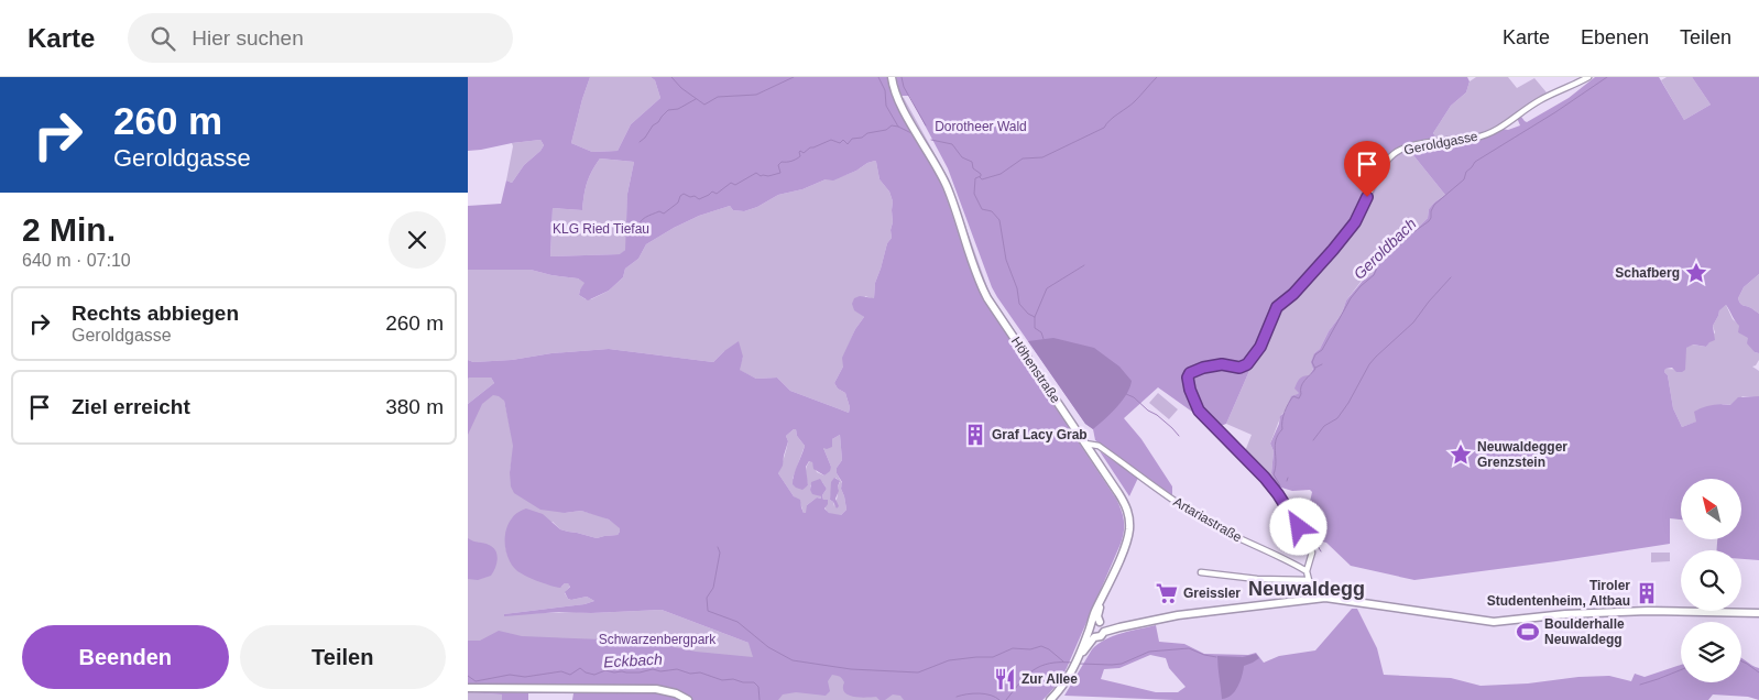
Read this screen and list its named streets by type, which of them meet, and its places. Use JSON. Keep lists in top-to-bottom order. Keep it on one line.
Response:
{"streets":{"main road":["Höhenstraße"],"street":["Geroldgasse","Artariastraße"]},"crossings":[["Geroldgasse","Artariastraße"],["Höhenstraße","Artariastraße"]],"districts":["Neuwaldegg"],"water":["Geroldbach","Eckbach"],"parks":["Dorotheer Wald","KLG Ried Tiefau","Schwarzenbergpark"],"places":{"place":["Schafberg","Neuwaldegger Grenzstein"],"building":["Graf Lacy Grab","Tiroler Studentenheim, Altbau"],"supermarket":["Greissler"],"sports":["Boulderhalle Neuwaldegg"],"restaurant":["Zur Allee"]},"north":"top left","page":{"header":"Karte","search":"Hier suchen","nav":["Karte","Ebenen","Teilen"],"turn":["260 m","Geroldgasse"],"heading":["2 Min.","640 m · 07:10"],"list":[{"name":"Rechts abbiegen","note":"Geroldgasse","value":"260 m"},{"name":"Ziel erreicht","value":"380 m"}],"buttons":["Beenden","Teilen"]}}
